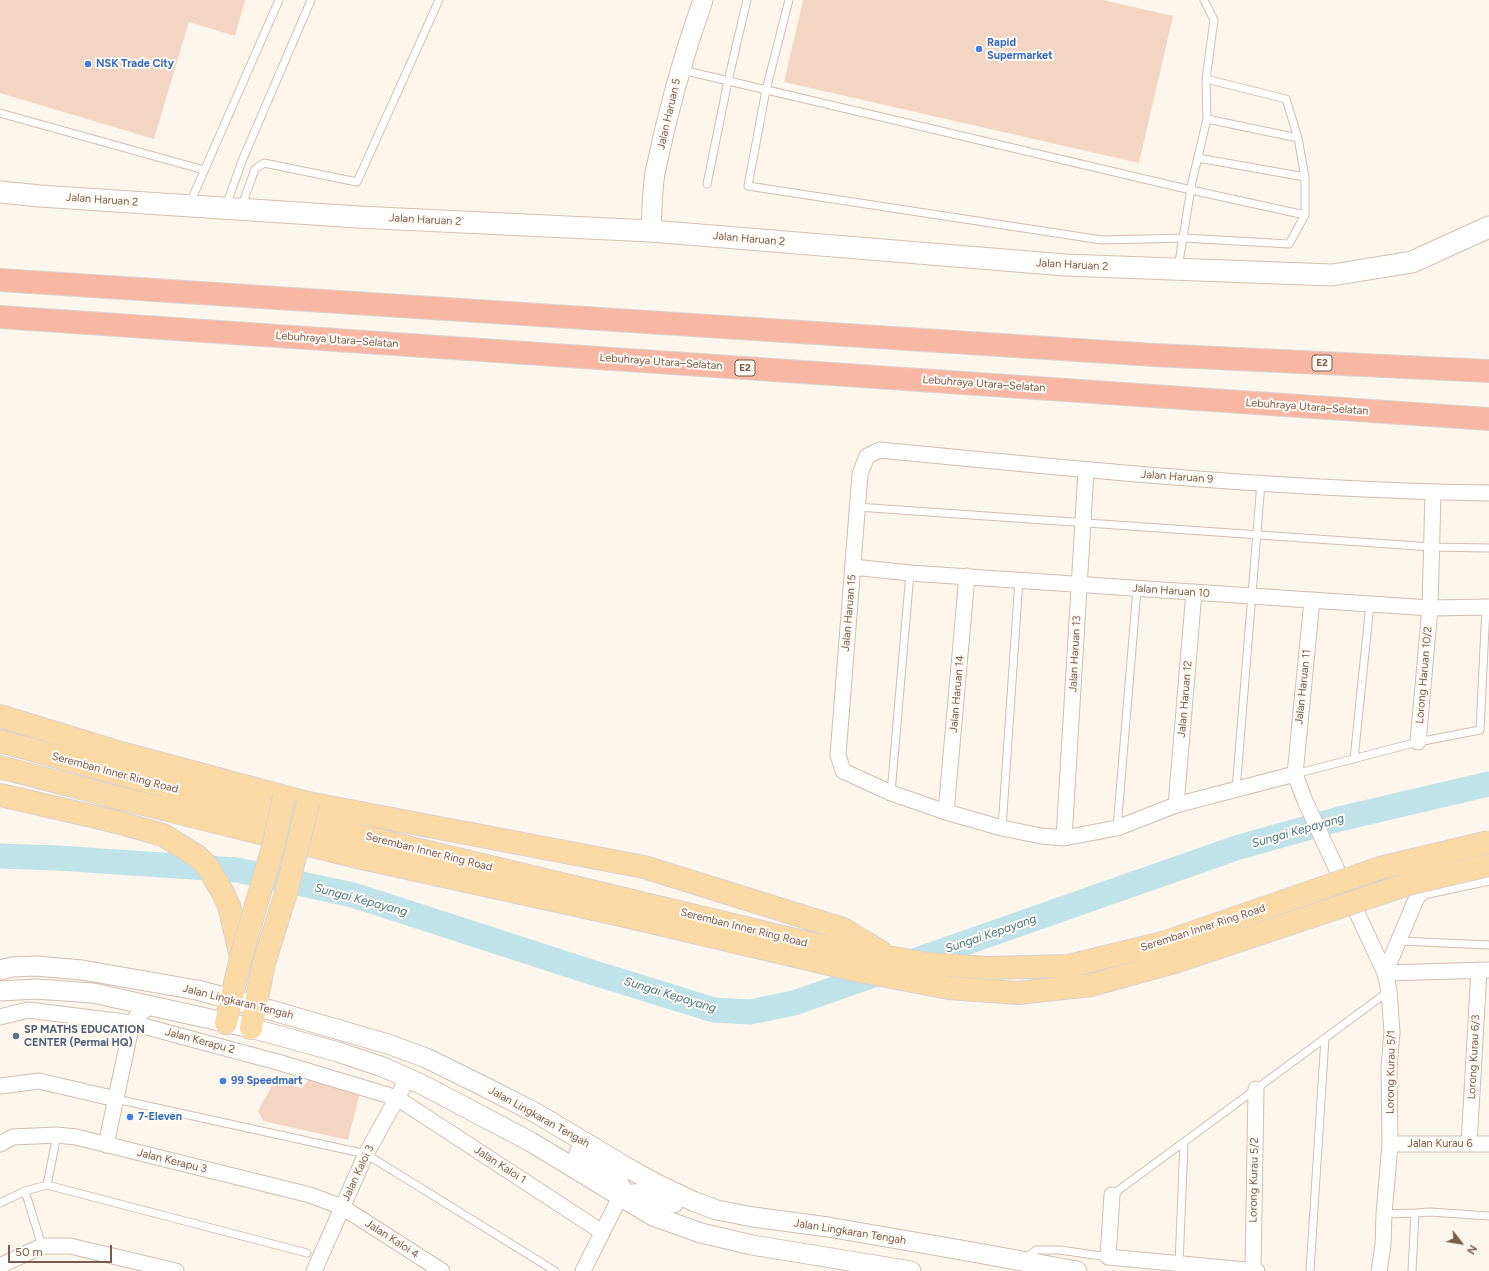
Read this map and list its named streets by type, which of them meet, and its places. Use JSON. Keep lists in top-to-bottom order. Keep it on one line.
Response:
{"streets":{"highway":["Lebuhraya Utara–Selatan","E2"],"main road":["Jalan Haruan 2","Seremban Inner Ring Road"],"street":["Jalan Haruan 5","Jalan Haruan 9","Jalan Haruan 10","Jalan Haruan 15","Jalan Haruan 13","Lorong Haruan 10/2","Jalan Haruan 11","Jalan Haruan 14","Jalan Haruan 12","Jalan Lingkaran Tengah","Jalan Kerapu 2","Lorong Kurau 6/3","Lorong Kurau 5/1","Jalan Kurau 6","Jalan Kerapu 3","Jalan Kaloi 1","Jalan Kaloi 3","Lorong Kurau 5/2","Jalan Kaloi 4"]},"crossings":[["Jalan Haruan 5","Jalan Haruan 2"],["Jalan Haruan 9","Jalan Haruan 15"],["Jalan Haruan 9","Jalan Haruan 13"],["Jalan Haruan 9","Lorong Haruan 10/2"],["Jalan Haruan 10","Jalan Haruan 15"],["Jalan Haruan 10","Jalan Haruan 13"],["Jalan Haruan 10","Lorong Haruan 10/2"],["Jalan Haruan 10","Jalan Haruan 11"],["Jalan Haruan 10","Jalan Haruan 14"],["Jalan Haruan 10","Jalan Haruan 12"],["Jalan Haruan 11","Lorong Kurau 5/1"],["Jalan Lingkaran Tengah","Jalan Kaloi 3"],["Jalan Kerapu 2","Jalan Kaloi 1"],["Jalan Kerapu 2","Jalan Kaloi 3"],["Lorong Kurau 6/3","Jalan Kurau 6"],["Lorong Kurau 5/1","Jalan Kurau 6"],["Jalan Kerapu 3","Jalan Kaloi 3"],["Jalan Kerapu 3","Jalan Kaloi 4"],["Jalan Kaloi 1","Jalan Kaloi 3"],["Jalan Kaloi 3","Jalan Kaloi 4"]],"water":["Sungai Kepayang"],"places":["Rapid Supermarket","NSK Trade City","SP MATHS EDUCATION CENTER (Permai HQ)","99 Speedmart","7-Eleven"],"scale_bar":"50 m","north":"bottom right"}
